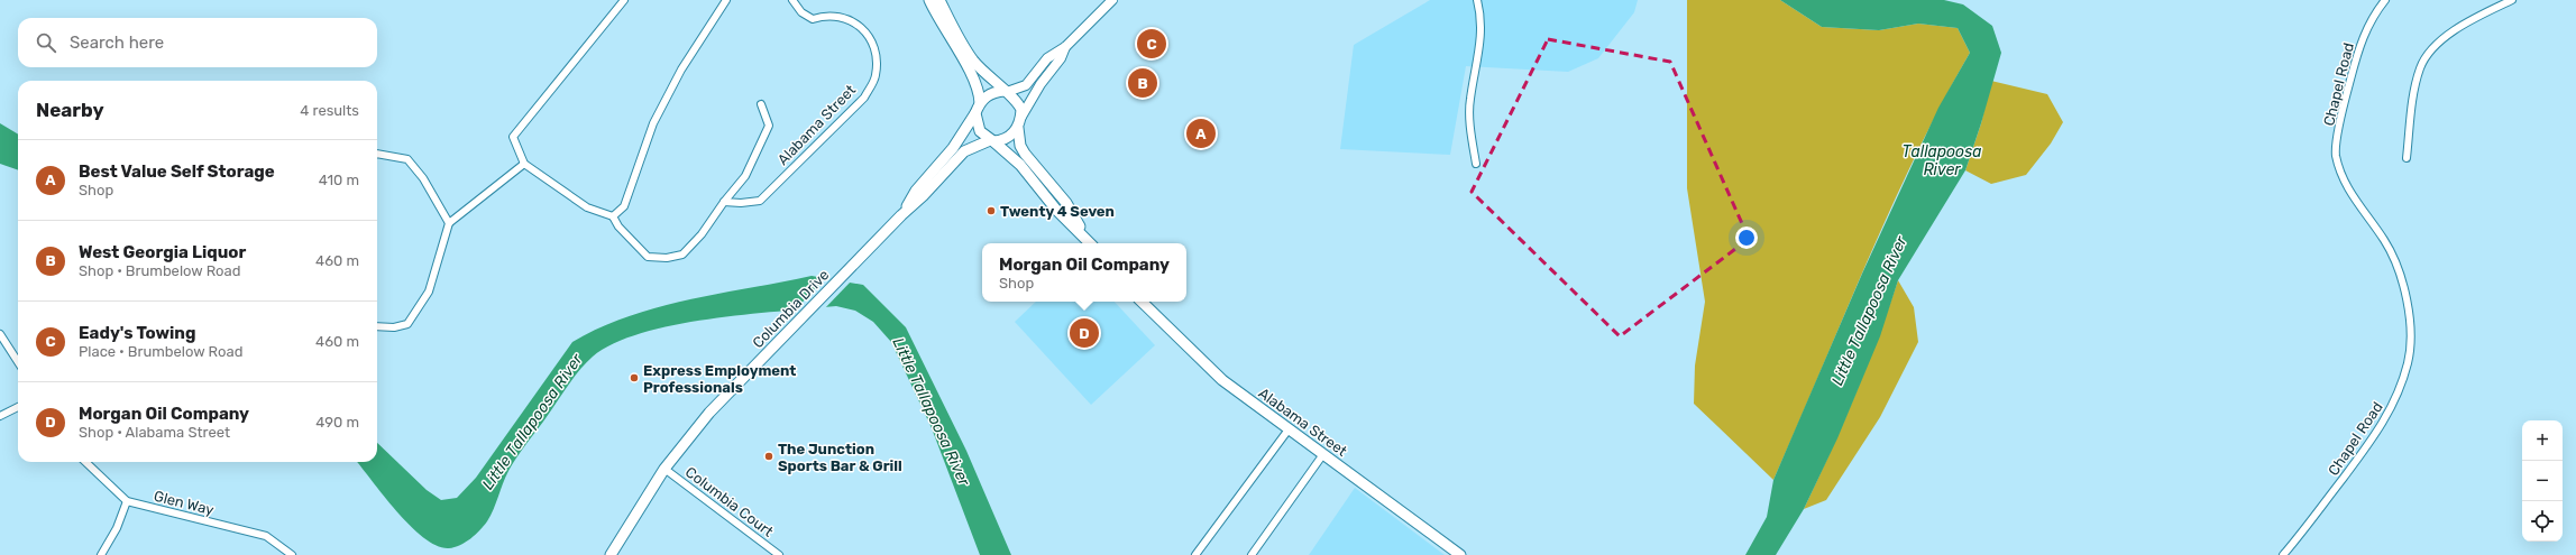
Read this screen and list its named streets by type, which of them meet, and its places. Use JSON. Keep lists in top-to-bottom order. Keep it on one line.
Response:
{"streets":{"main road":["Alabama Street","Columbia Drive"],"street":["Chapel Road","Columbia Court","Glen Way"]},"crossings":[["Columbia Drive","Columbia Court"]],"water":["Tallapoosa River","Little Tallapoosa River"],"places":["Twenty 4 Seven","Express Employment Professionals","The Junction Sports Bar & Grill"],"page":{"search":"Search here","pins":["C","B","A","D"],"heading":["Nearby","4 results"],"list":[{"mark":"A","name":"Best Value Self Storage","note":"Shop","value":"410 m"},{"mark":"B","name":"West Georgia Liquor","note":"Shop · Brumbelow Road","value":"460 m"},{"mark":"C","name":"Eady's Towing","note":"Place · Brumbelow Road","value":"460 m"},{"mark":"D","name":"Morgan Oil Company","note":"Shop · Alabama Street","value":"490 m"}],"popup":["Morgan Oil Company","Shop"],"map_buttons":["+","−"]}}
